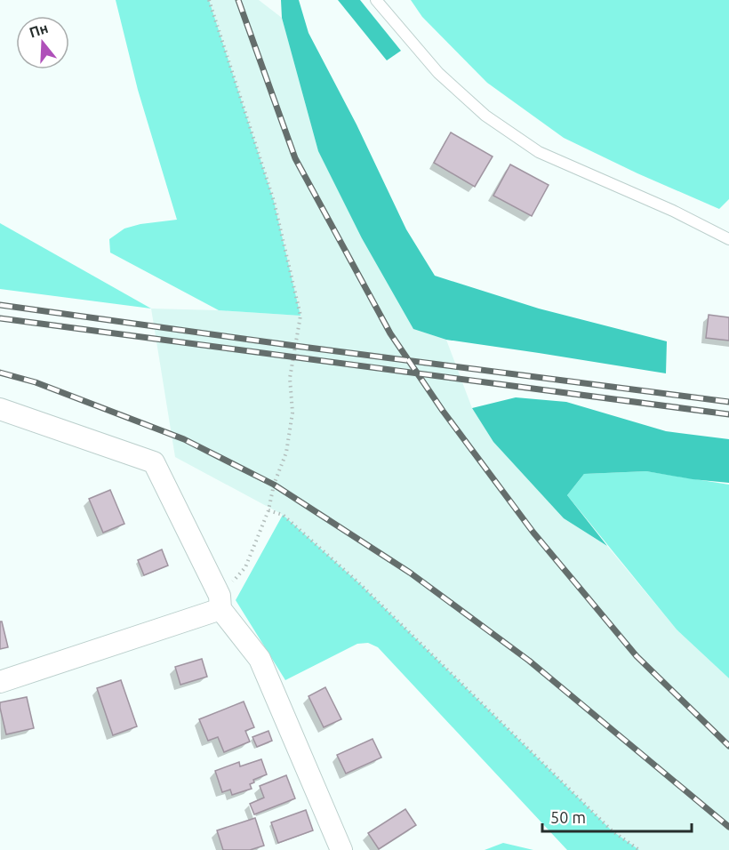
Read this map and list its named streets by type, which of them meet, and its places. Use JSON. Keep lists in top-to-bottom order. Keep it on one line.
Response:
{"scale_bar":"50 m","north":"top"}
